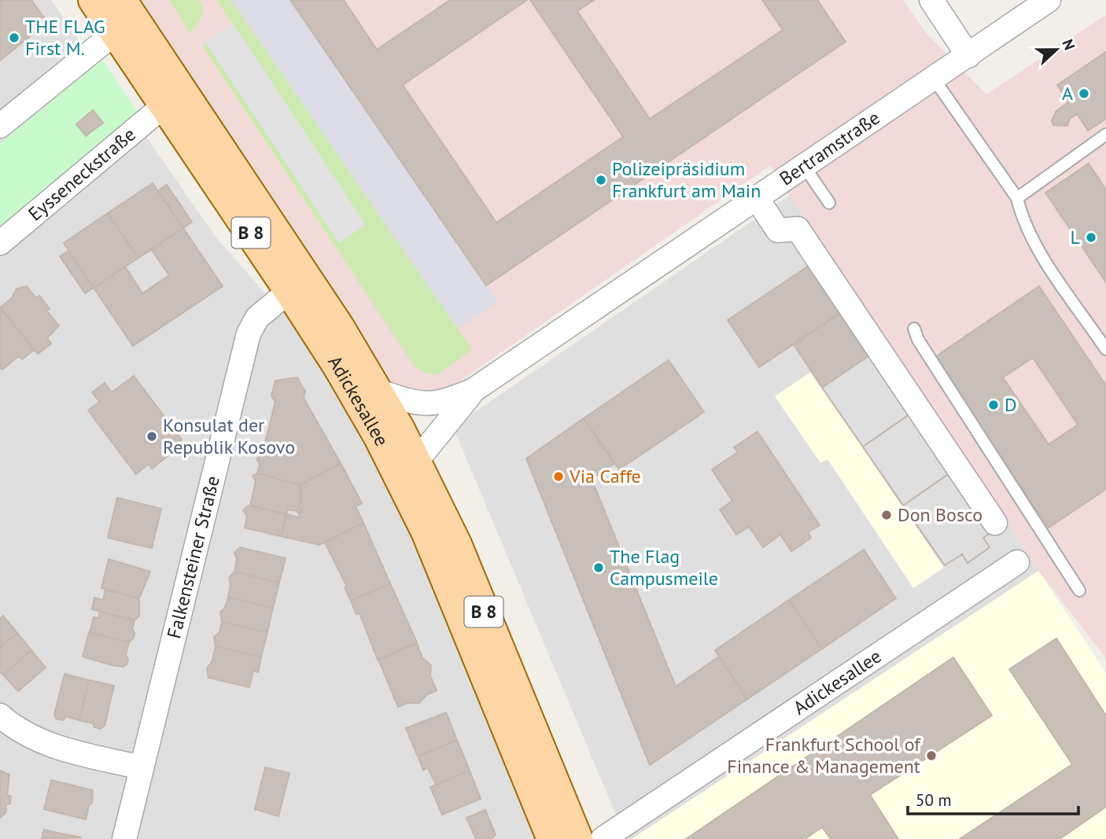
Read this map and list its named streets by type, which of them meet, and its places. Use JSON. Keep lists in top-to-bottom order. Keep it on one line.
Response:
{"streets":{"main road":["B 8","Adickesallee"],"street":["Bertramstraße","Eysseneckstraße","Falkensteiner Straße"]},"crossings":[["Bertramstraße","Adickesallee"],["Eysseneckstraße","Adickesallee"],["Adickesallee","Falkensteiner Straße"]],"places":["THE FLAG First M.","A","Polizeipräsidium Frankfurt am Main","L","D","Konsulat der Republik Kosovo","Via Caffe","Don Bosco","The Flag Campusmeile","Frankfurt School of Finance & Management"],"scale_bar":"50 m","north":"right"}
